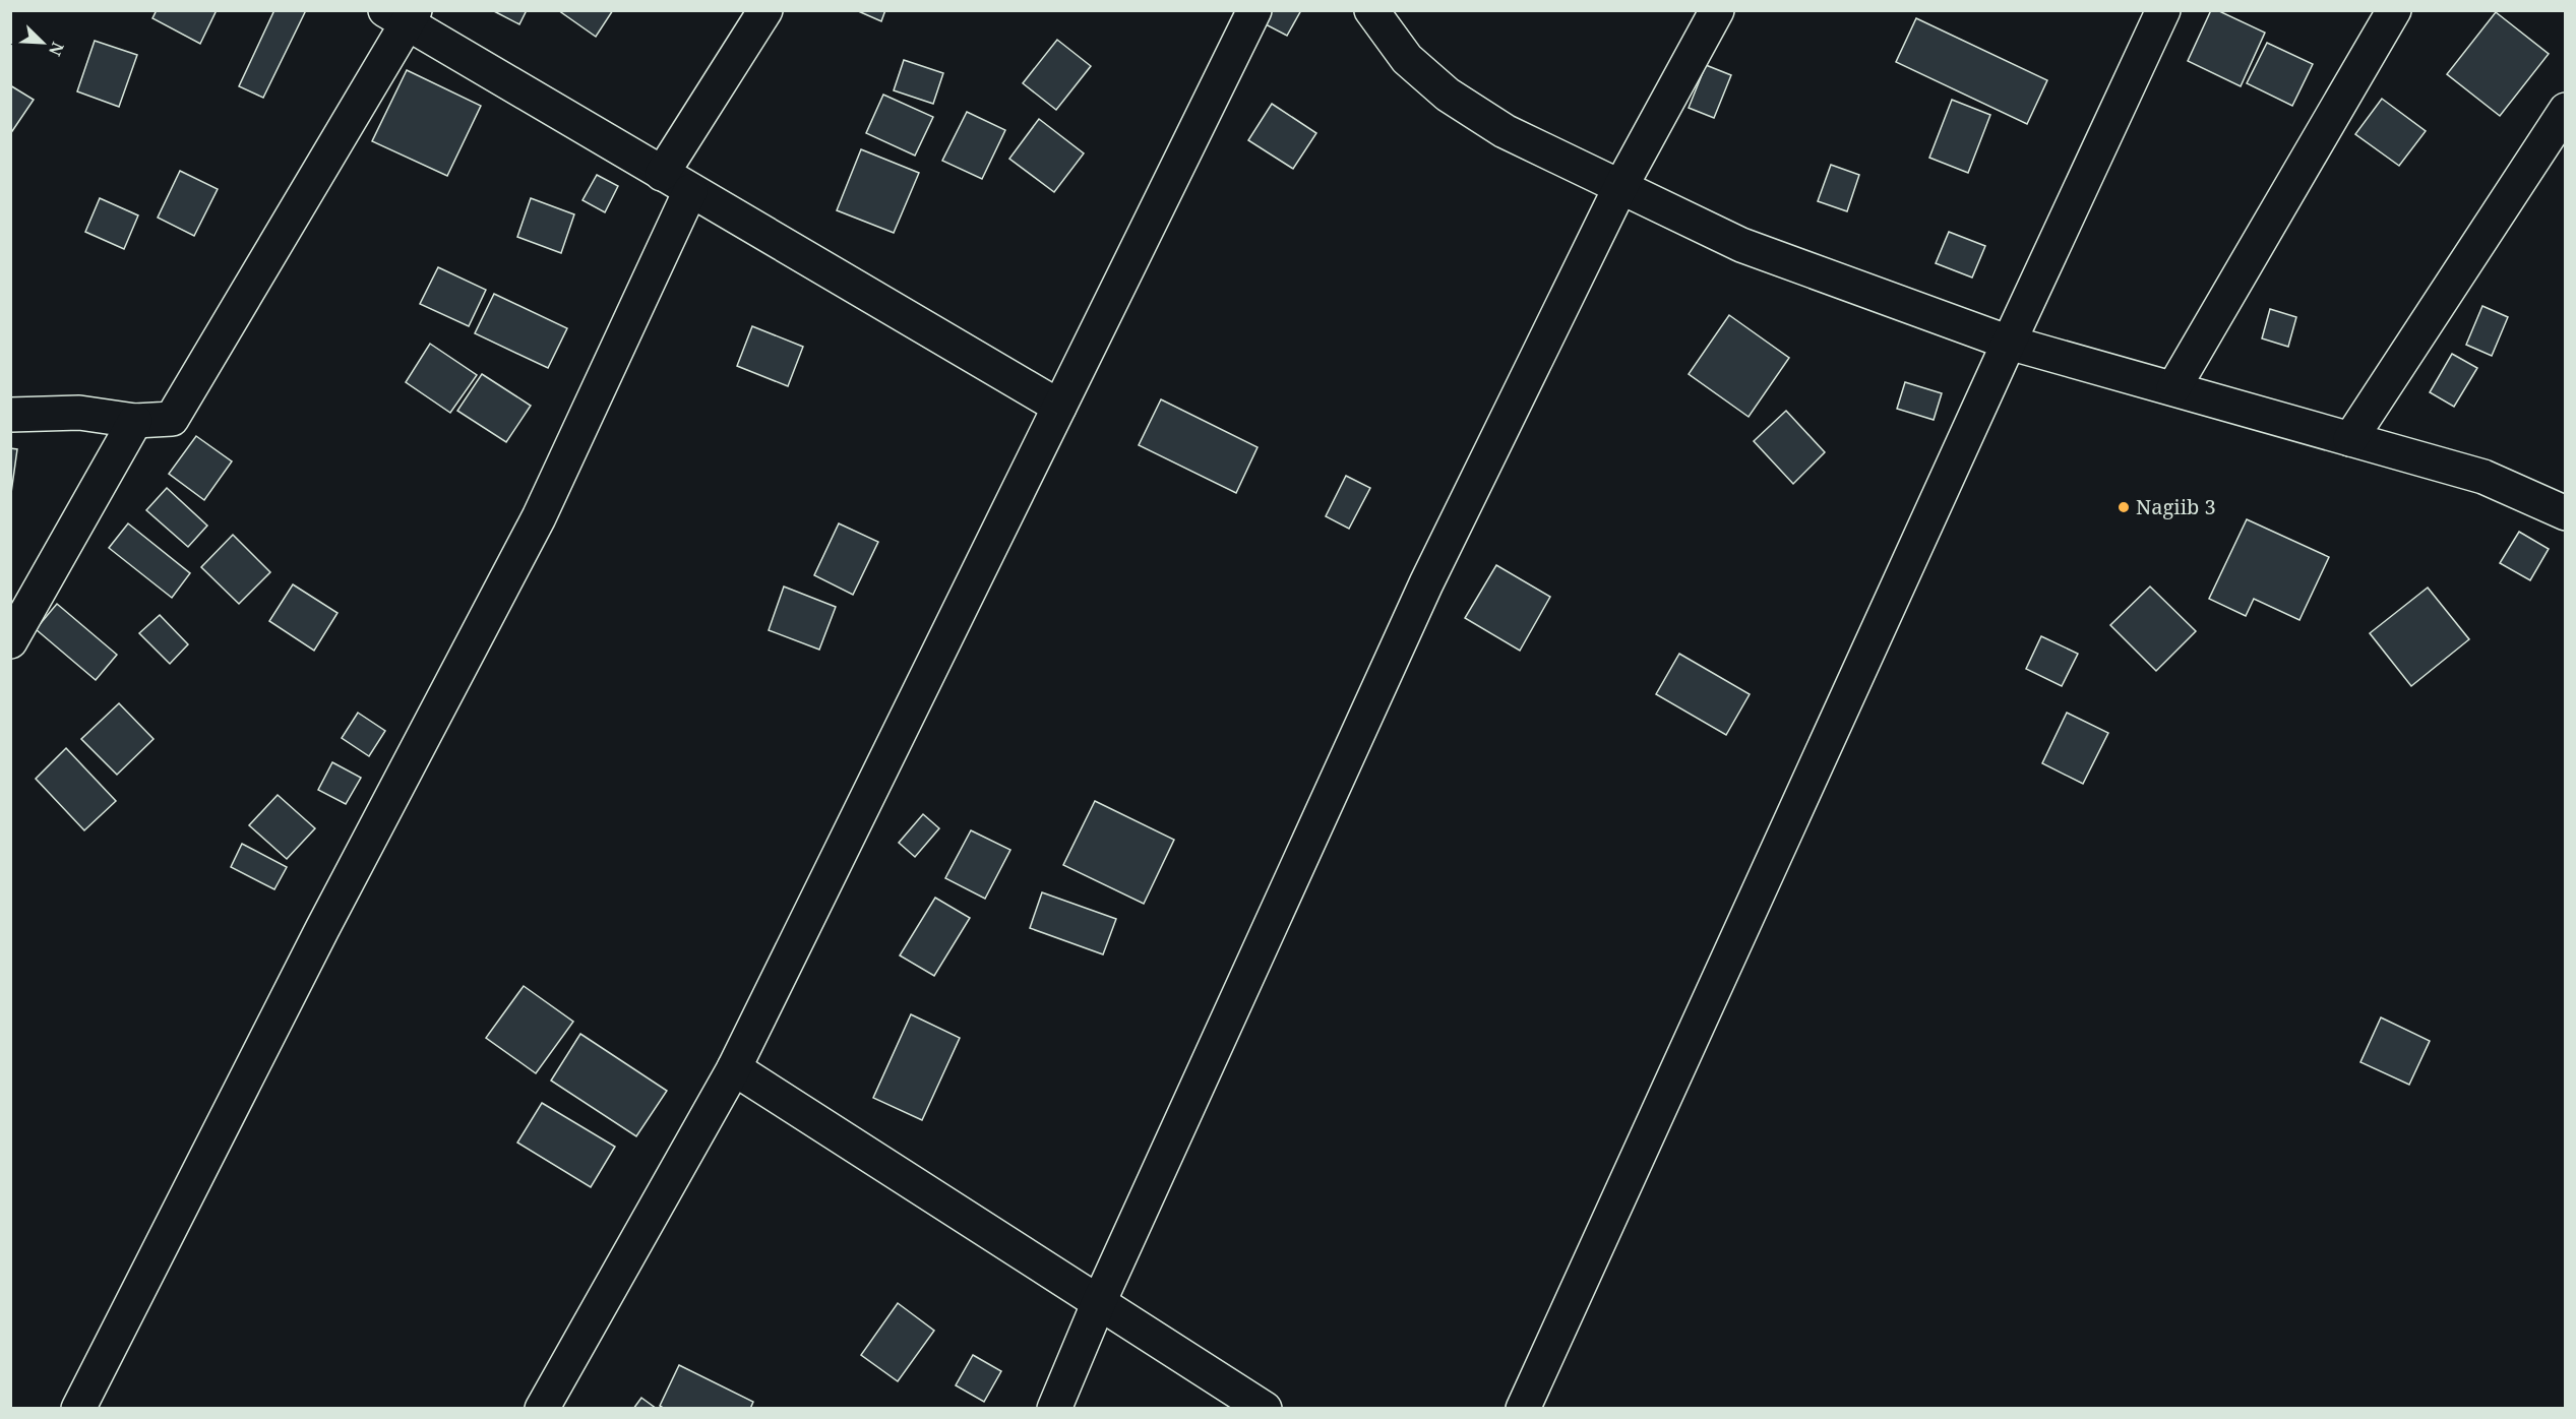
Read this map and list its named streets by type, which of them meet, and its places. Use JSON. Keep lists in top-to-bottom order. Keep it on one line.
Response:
{"places":["Nagiib 3"],"north":"bottom right"}
